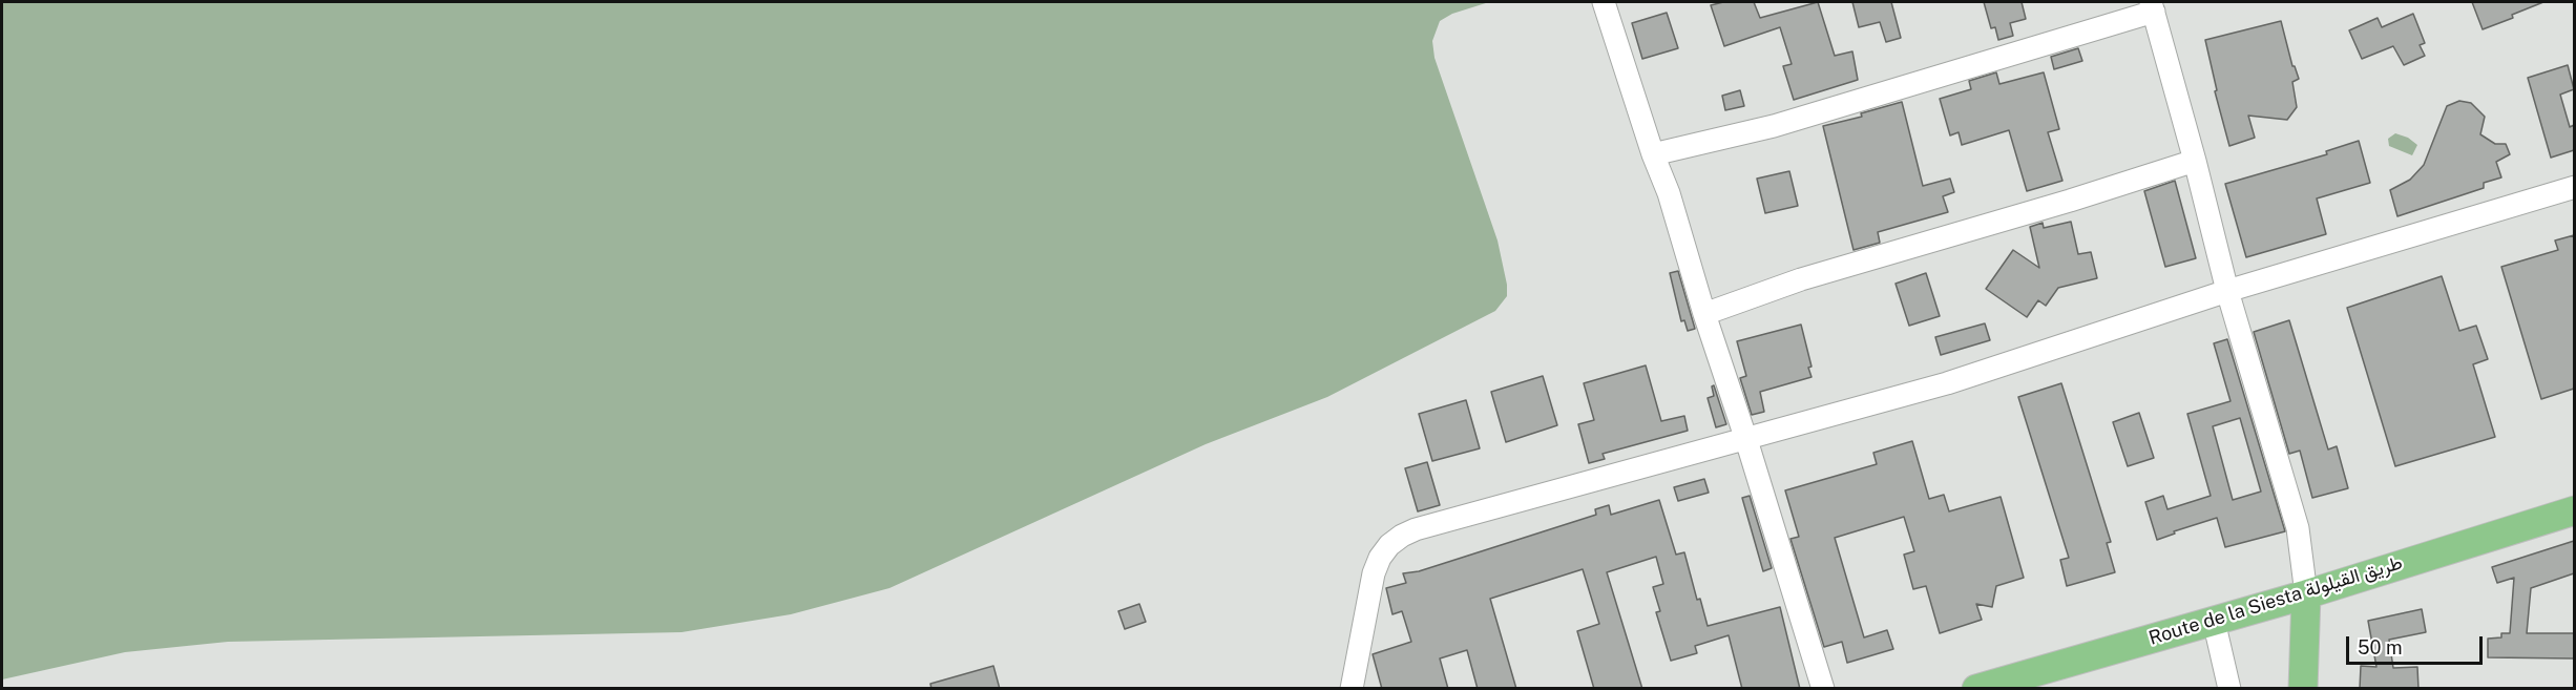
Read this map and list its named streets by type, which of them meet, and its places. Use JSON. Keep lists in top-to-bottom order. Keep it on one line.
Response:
{"streets":{"main road":["Route de la Siesta طريق القيلولة"]},"scale_bar":"50 m"}
